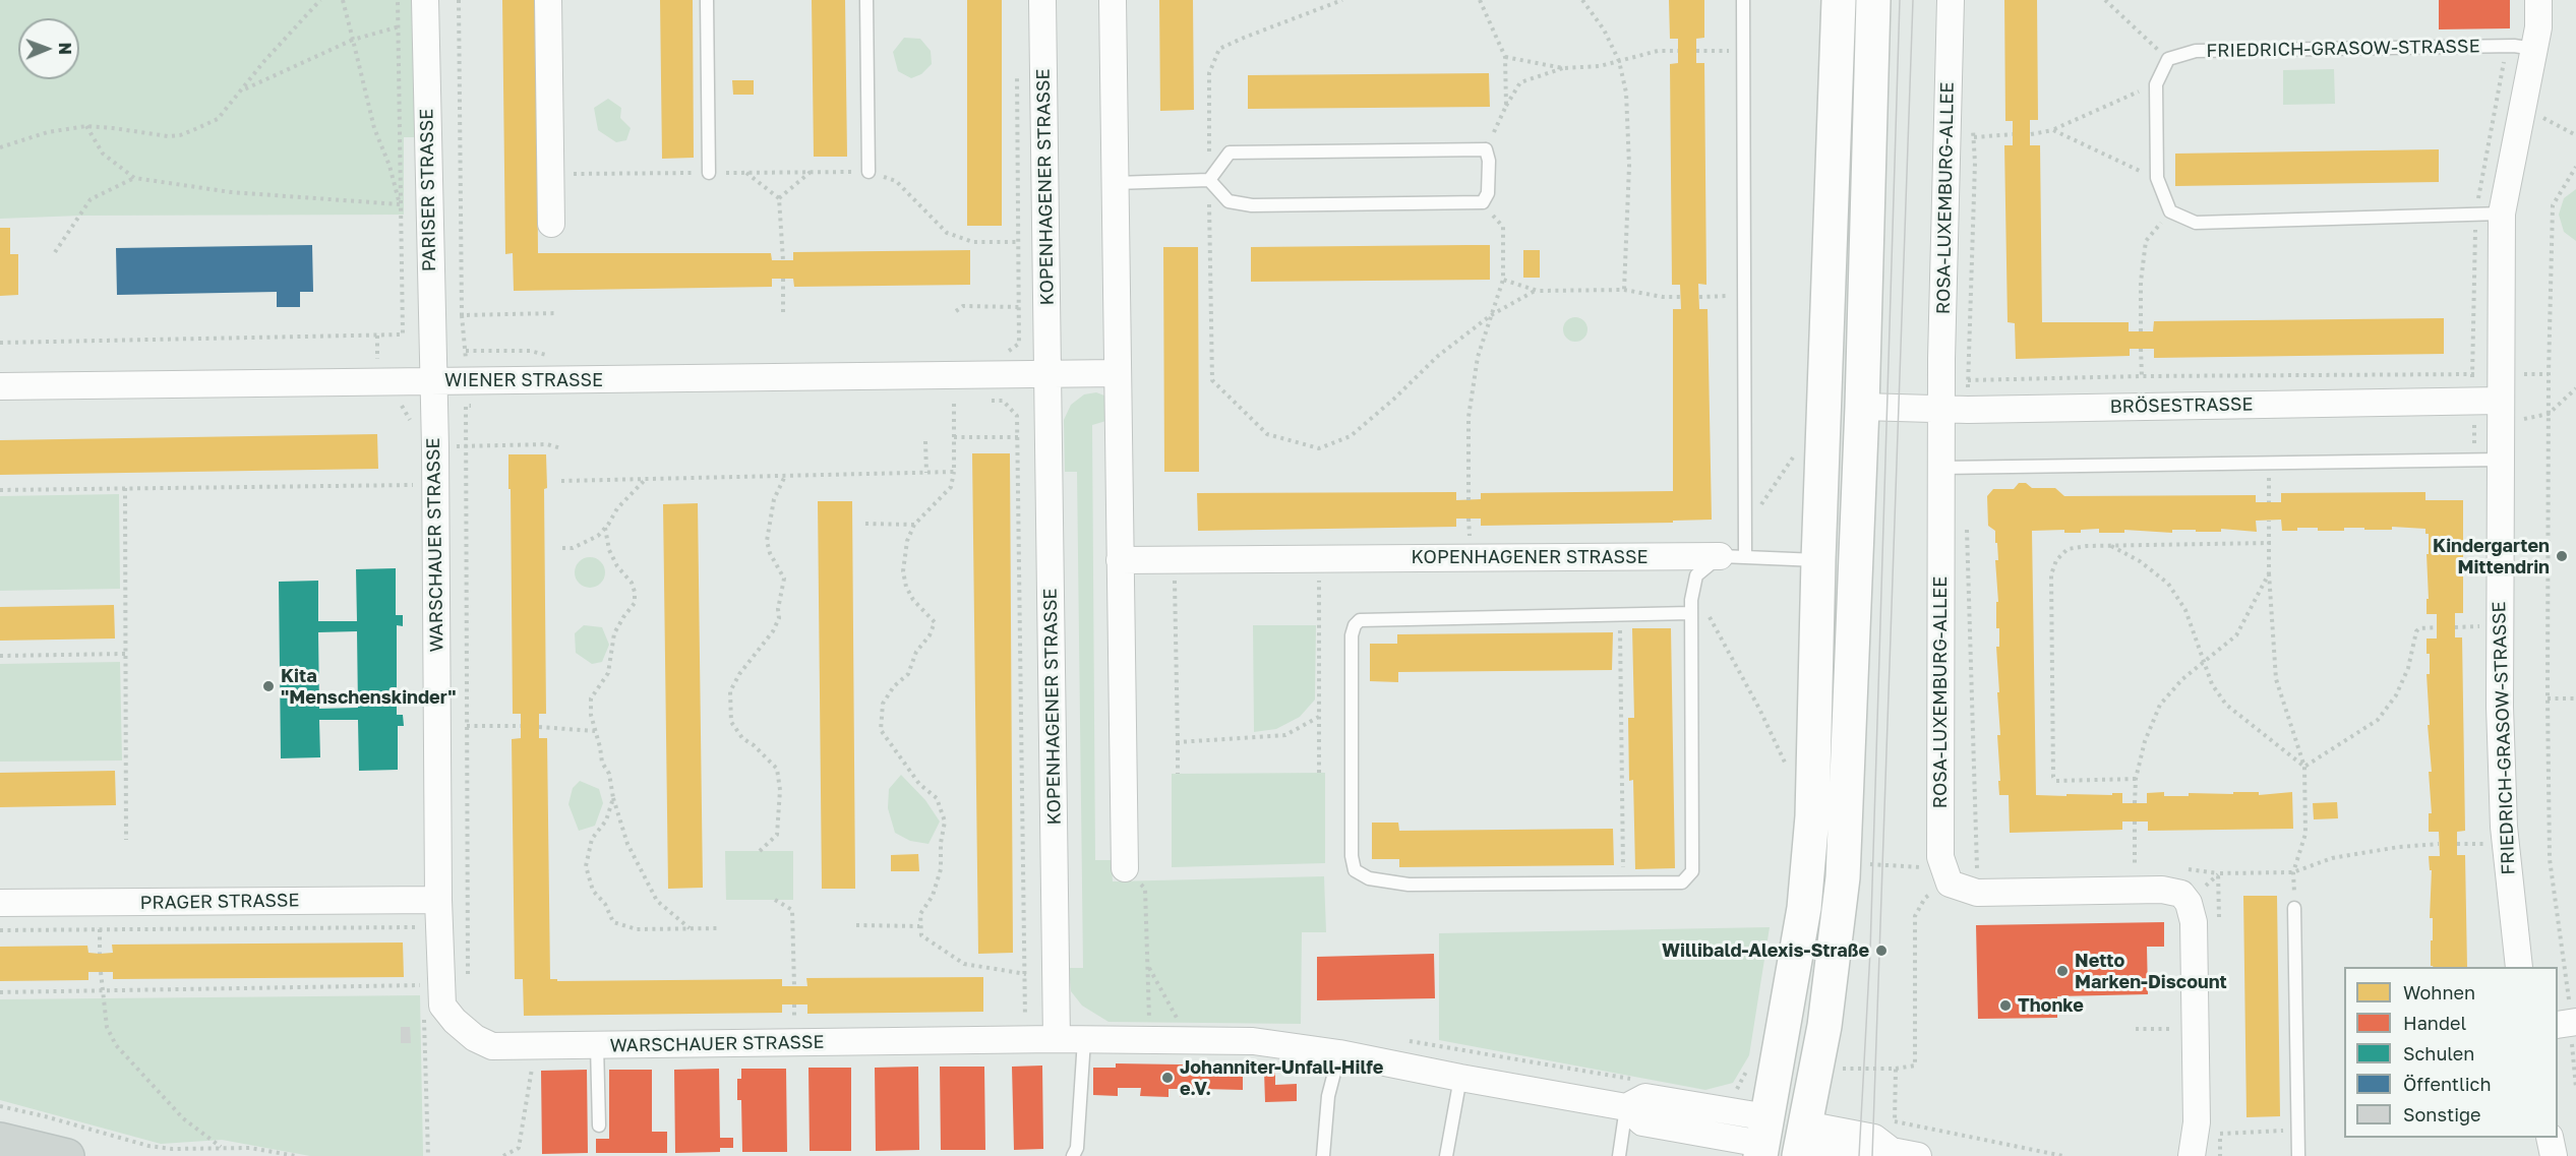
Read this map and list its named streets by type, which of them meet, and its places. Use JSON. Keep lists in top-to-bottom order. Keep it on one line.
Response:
{"streets":{"street":["FRIEDRICH-GRASOW-STRASSE","KOPENHAGENER STRASSE","PARISER STRASSE","ROSA-LUXEMBURG-ALLEE","WIENER STRASSE","BRÖSESTRASSE","WARSCHAUER STRASSE","PRAGER STRASSE"]},"crossings":[["FRIEDRICH-GRASOW-STRASSE","BRÖSESTRASSE"],["KOPENHAGENER STRASSE","WIENER STRASSE"],["KOPENHAGENER STRASSE","WARSCHAUER STRASSE"],["PARISER STRASSE","WIENER STRASSE"],["PARISER STRASSE","WARSCHAUER STRASSE"],["ROSA-LUXEMBURG-ALLEE","BRÖSESTRASSE"],["WIENER STRASSE","WARSCHAUER STRASSE"],["WARSCHAUER STRASSE","PRAGER STRASSE"]],"places":["Kindergarten Mittendrin","Kita \"Menschenskinder\"","Willibald-Alexis-Straße","Netto Marken-Discount","Thonke","Johanniter-Unfall-Hilfe e.V."],"legend":["Wohnen","Handel","Schulen","Öffentlich","Sonstige"],"north":"right"}
